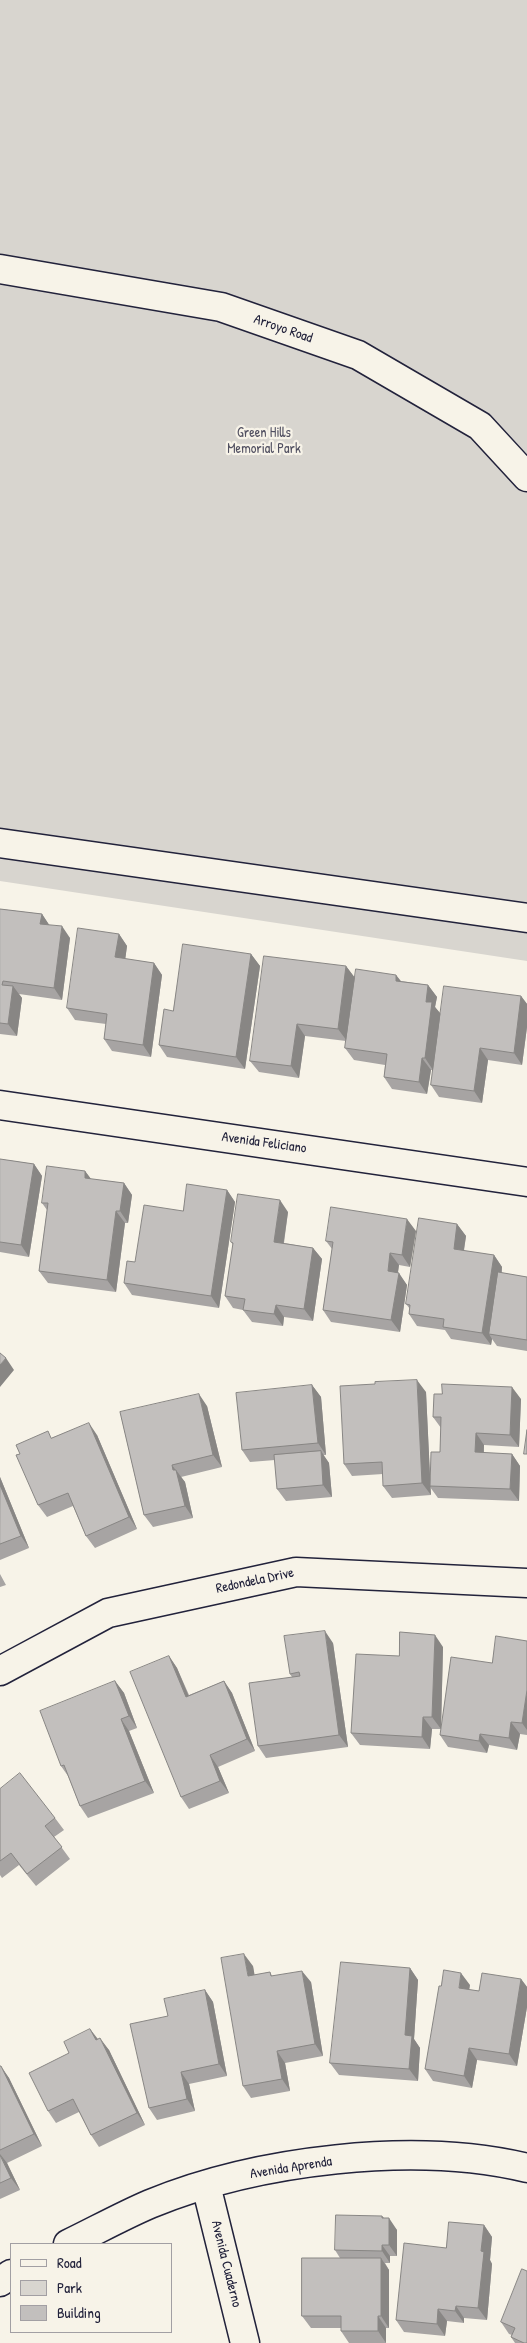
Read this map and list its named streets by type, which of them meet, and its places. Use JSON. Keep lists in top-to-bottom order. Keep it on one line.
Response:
{"streets":{"street":["Arroyo Road","Avenida Feliciano","Redondela Drive","Avenida Aprenda","Avenida Cuaderno"]},"crossings":[["Avenida Aprenda","Avenida Cuaderno"]],"parks":["Green Hills Memorial Park"],"legend":["Road","Park","Building"]}
